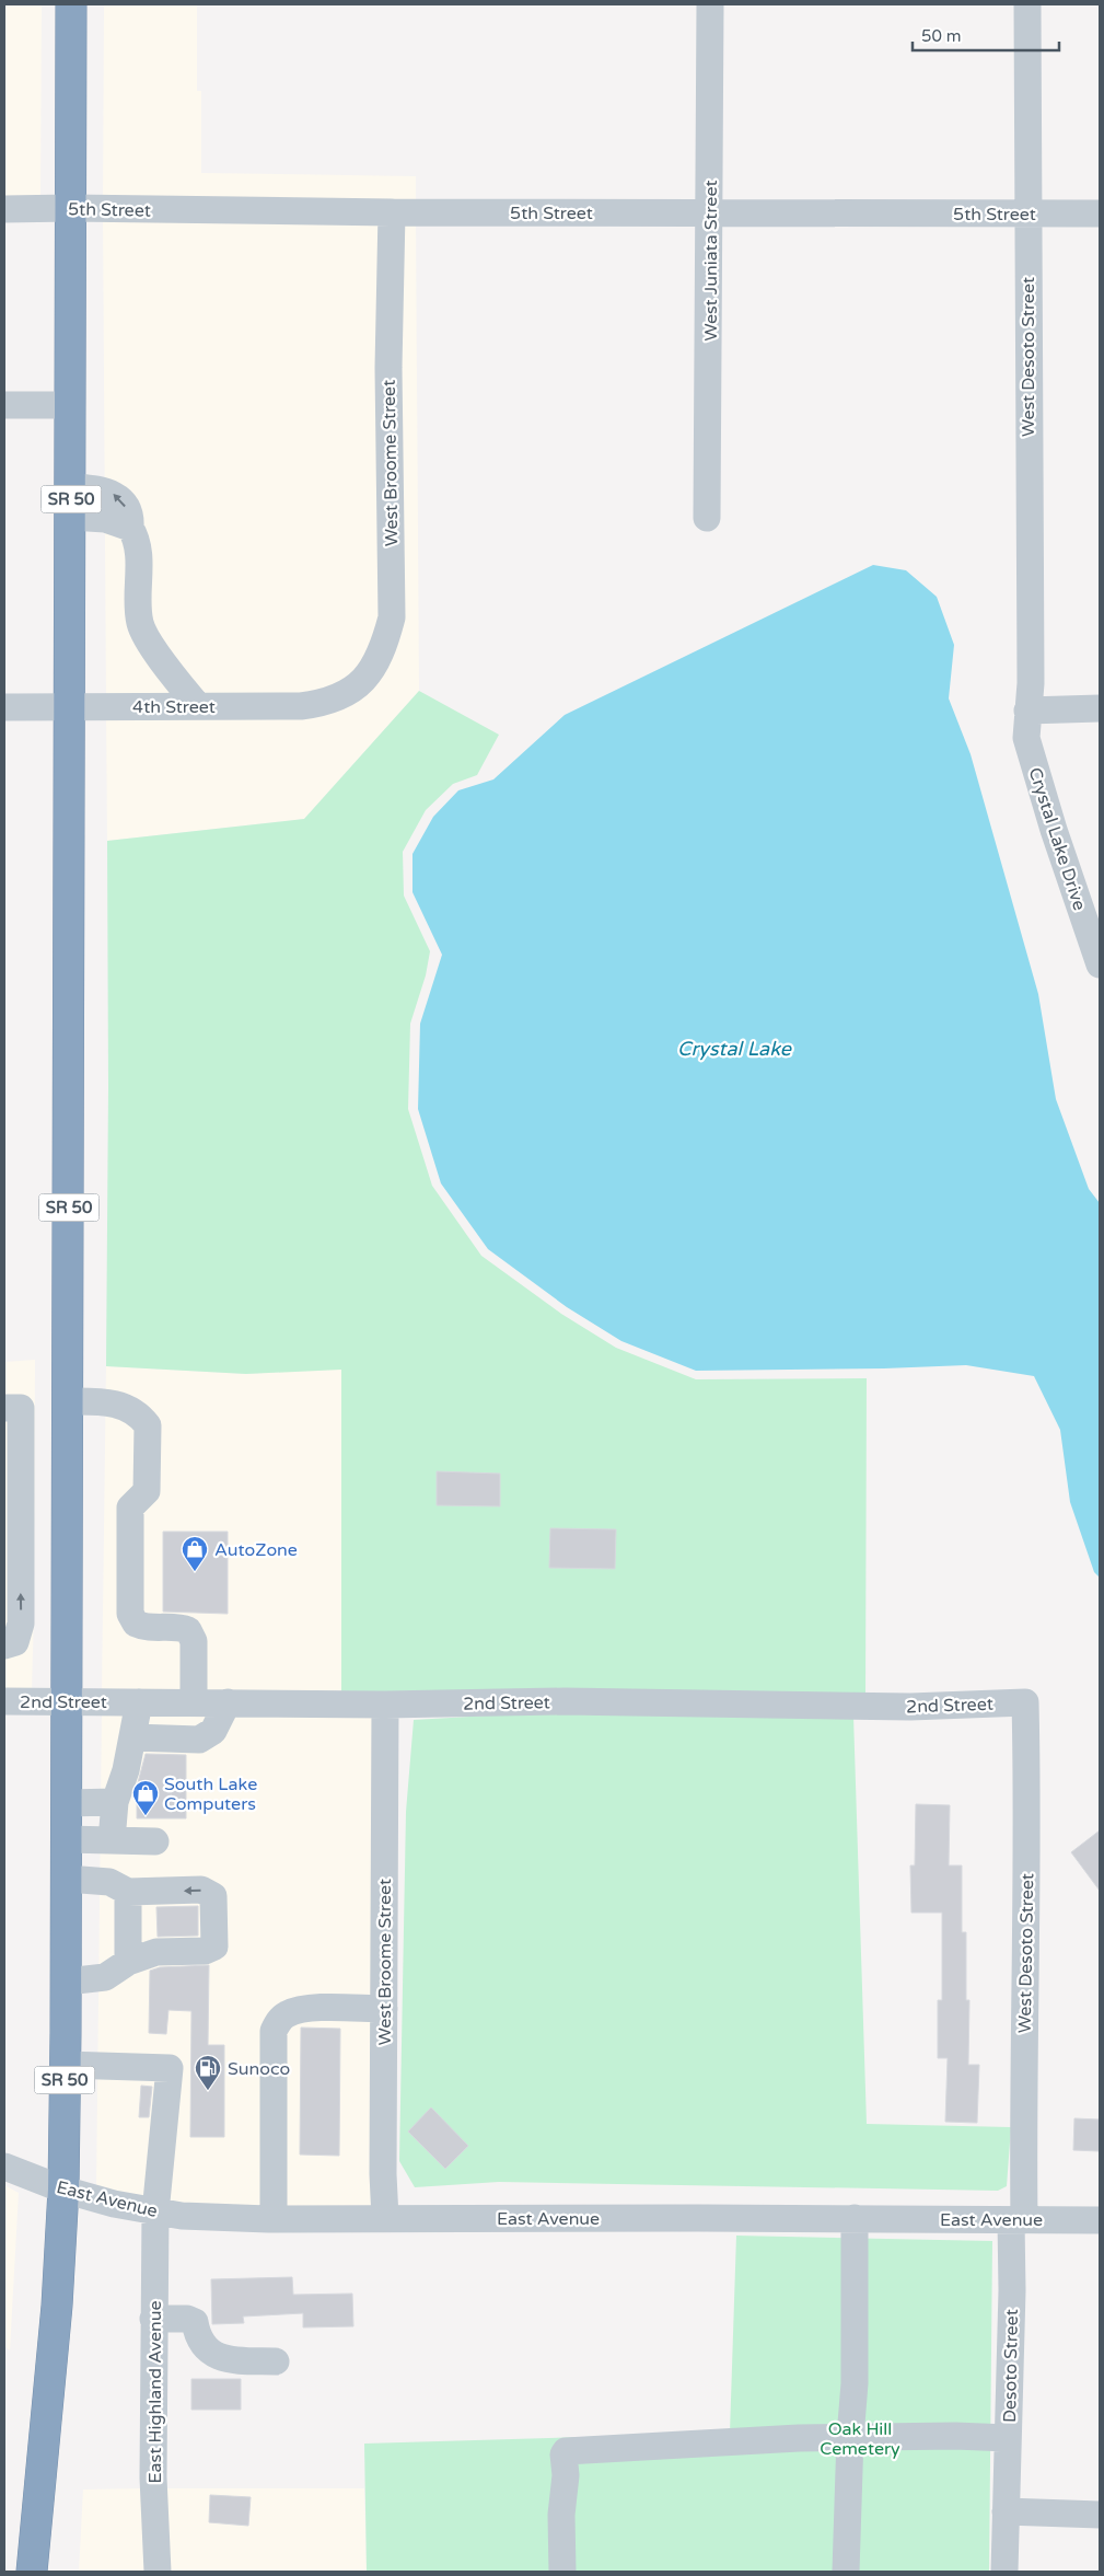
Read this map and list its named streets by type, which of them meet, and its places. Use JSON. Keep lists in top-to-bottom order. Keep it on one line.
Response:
{"streets":{"highway":["SR 50"],"street":["5th Street","West Juniata Street","West Desoto Street","West Broome Street","4th Street","Crystal Lake Drive","2nd Street","East Avenue","Desoto Street","East Highland Avenue"]},"crossings":[["5th Street","West Juniata Street"],["5th Street","West Desoto Street"],["5th Street","West Broome Street"],["5th Street","SR 50"],["West Desoto Street","Crystal Lake Drive"],["West Desoto Street","2nd Street"],["West Desoto Street","East Avenue"],["West Desoto Street","Desoto Street"],["West Broome Street","4th Street"],["West Broome Street","2nd Street"],["West Broome Street","East Avenue"],["SR 50","4th Street"],["SR 50","2nd Street"],["SR 50","East Avenue"],["SR 50","East Highland Avenue"],["East Avenue","Desoto Street"],["East Avenue","East Highland Avenue"]],"water":["Crystal Lake"],"parks":["Oak Hill Cemetery"],"places":{"shop":["AutoZone","South Lake Computers"],"fuel station":["Sunoco"]},"scale_bar":"50 m"}
